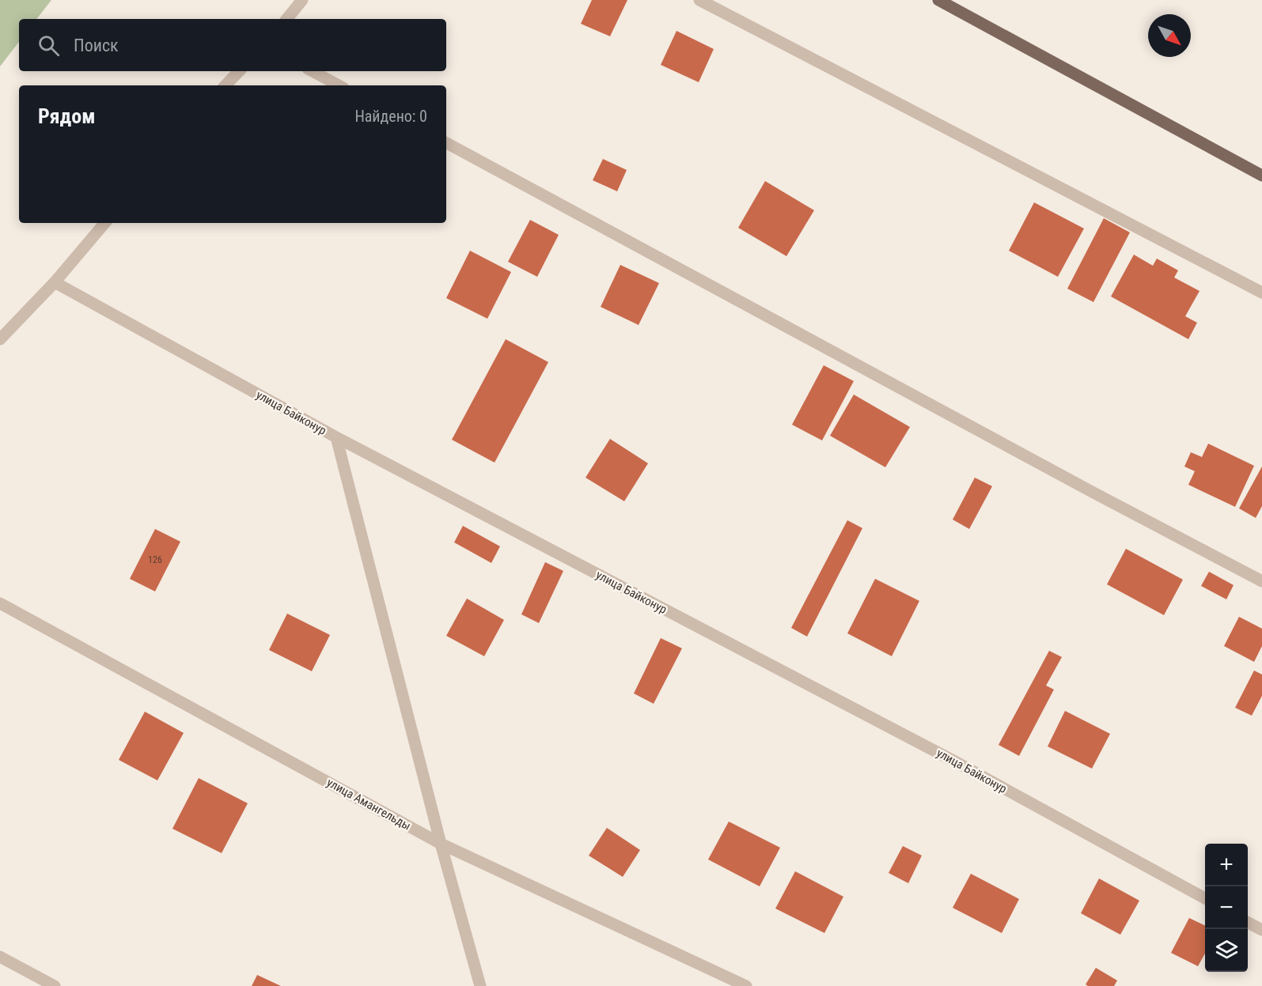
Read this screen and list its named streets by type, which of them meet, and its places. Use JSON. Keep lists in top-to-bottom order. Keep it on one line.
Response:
{"streets":{"street":["улица Байконур","улица Амангельды"]},"house_numbers":["126"],"north":"bottom right","page":{"search":"Поиск","heading":["Рядом","Найдено: 0"],"map_buttons":["+","−"]}}
